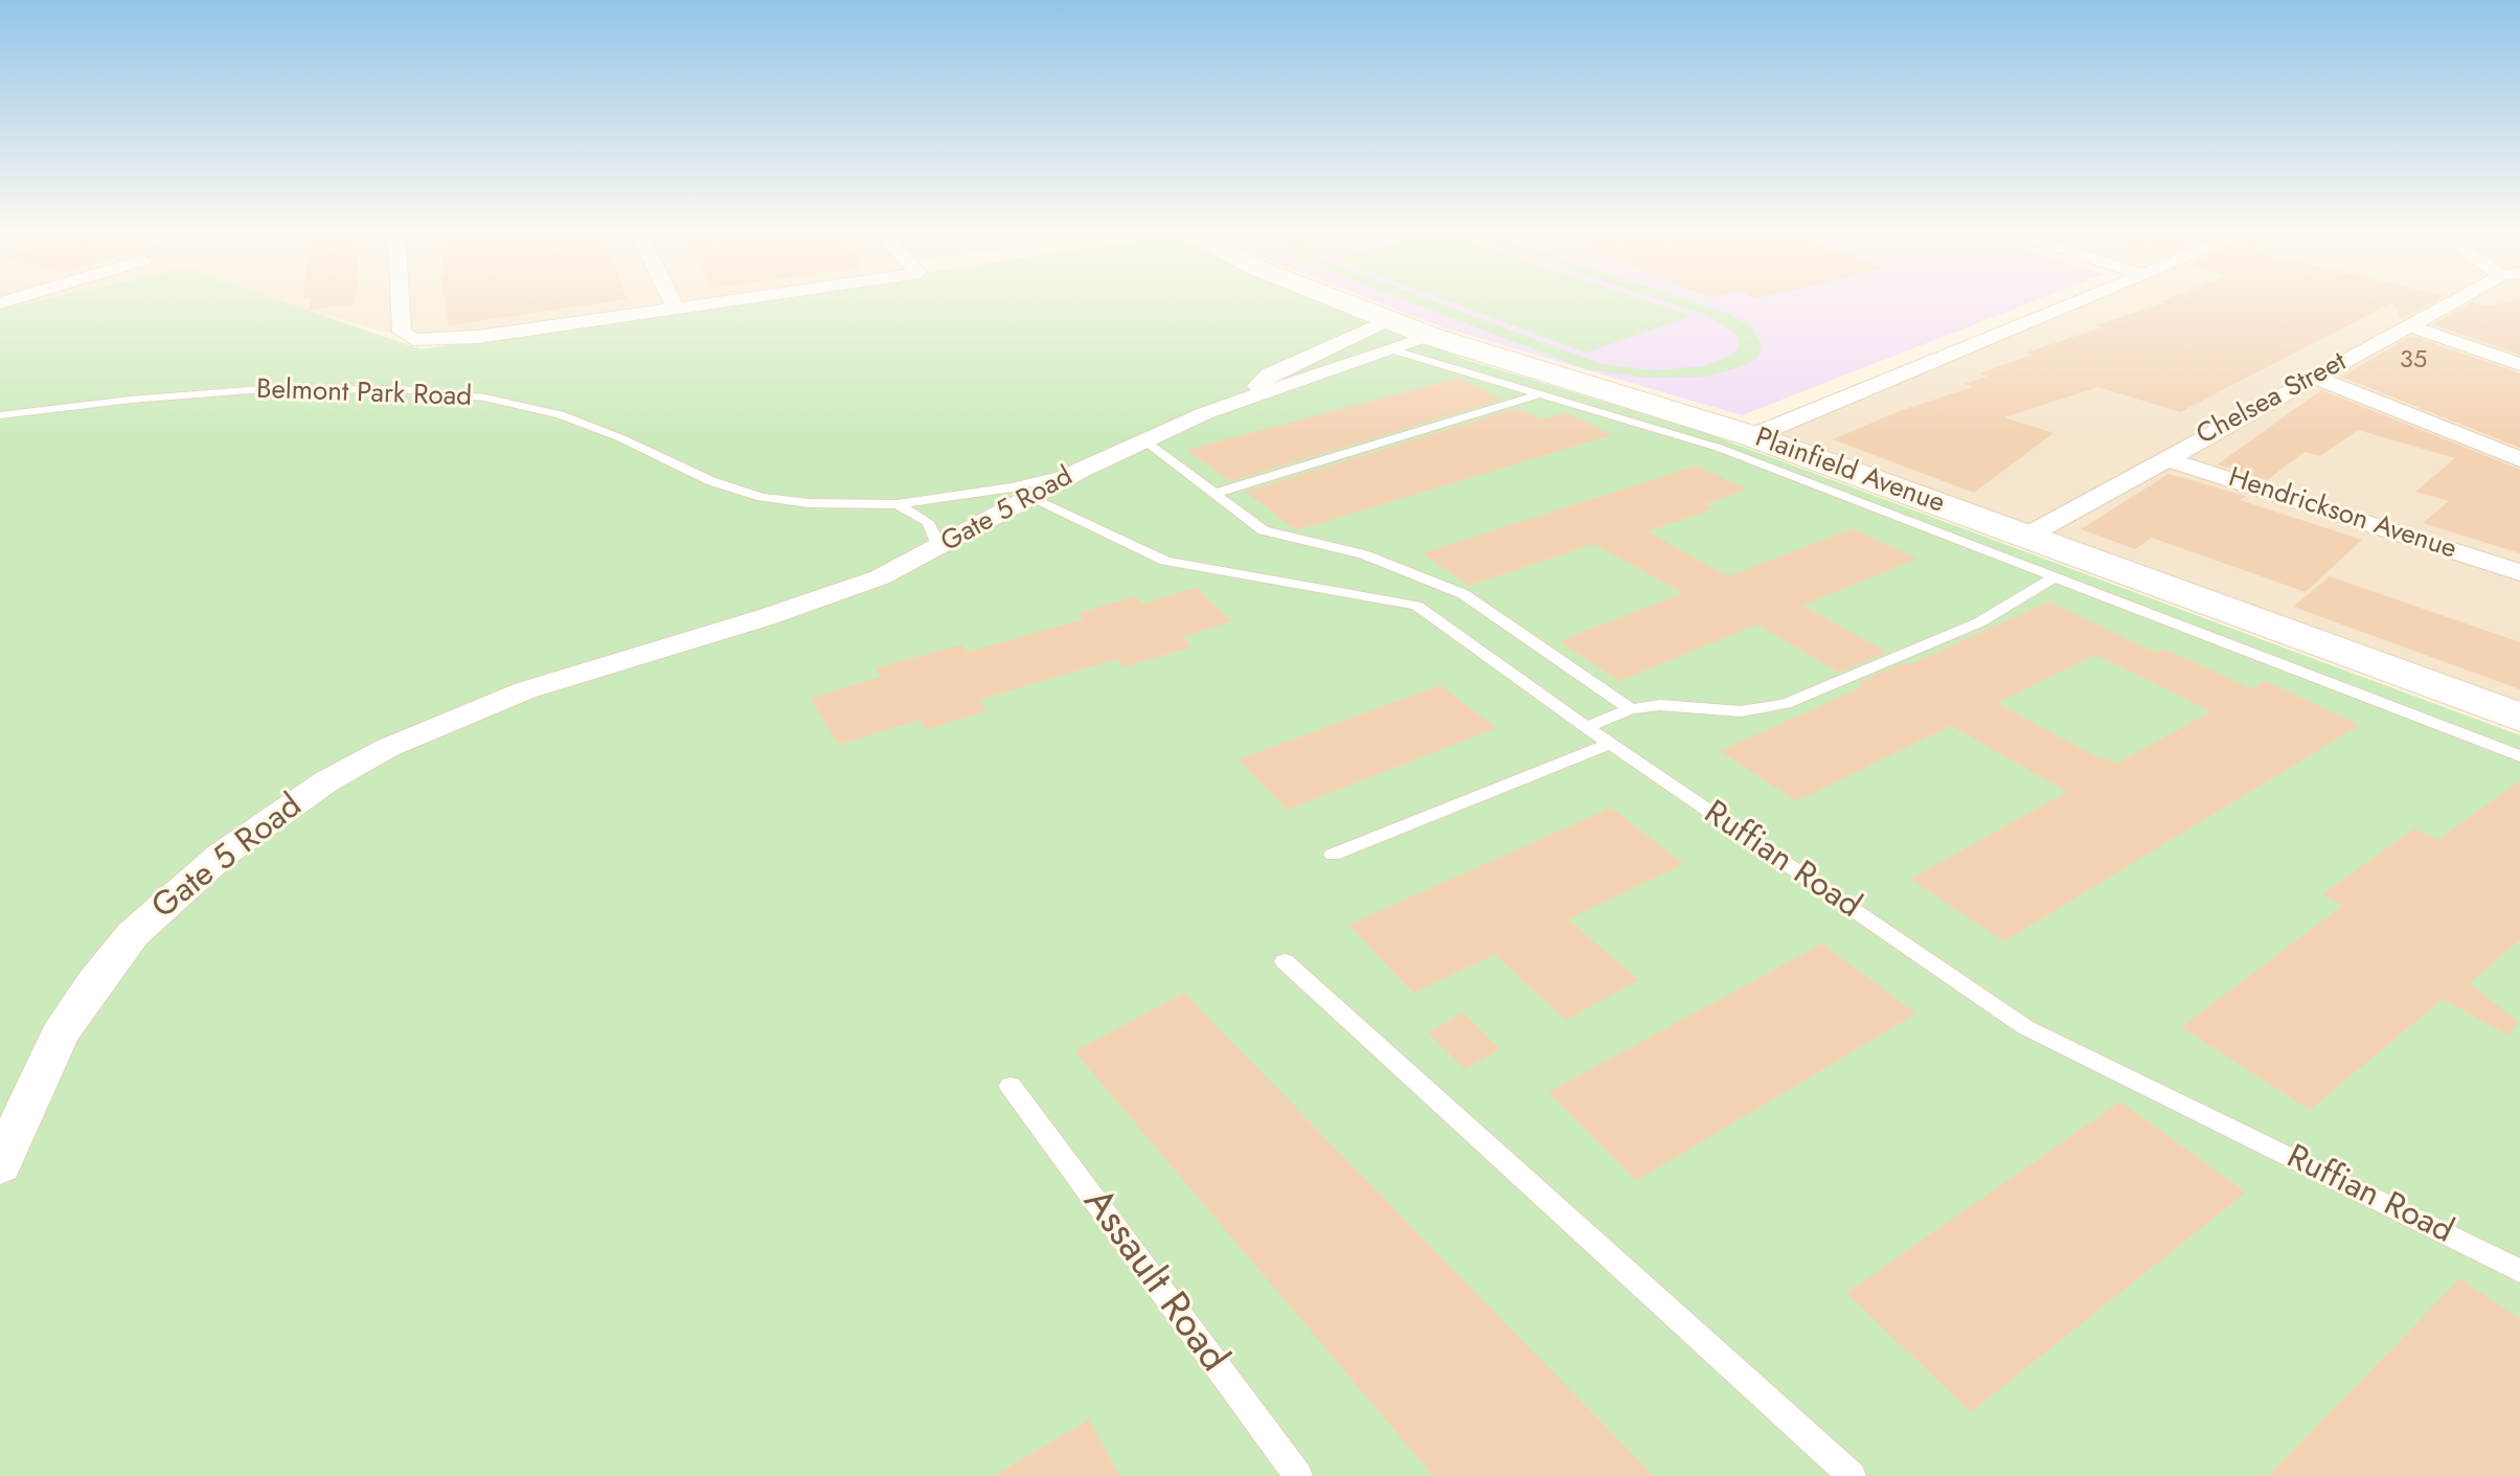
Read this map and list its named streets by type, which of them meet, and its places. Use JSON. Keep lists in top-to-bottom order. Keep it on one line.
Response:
{"streets":{"main road":["Plainfield Avenue"],"street":["Chelsea Street","Gate 5 Road","Hendrickson Avenue"],"lane":["Belmont Park Road","Ruffian Road","Assault Road"]},"crossings":[["Belmont Park Road","Gate 5 Road"],["Chelsea Street","Plainfield Avenue"],["Chelsea Street","Hendrickson Avenue"],["Plainfield Avenue","Gate 5 Road"],["Gate 5 Road","Ruffian Road"]],"house_numbers":["35"]}
